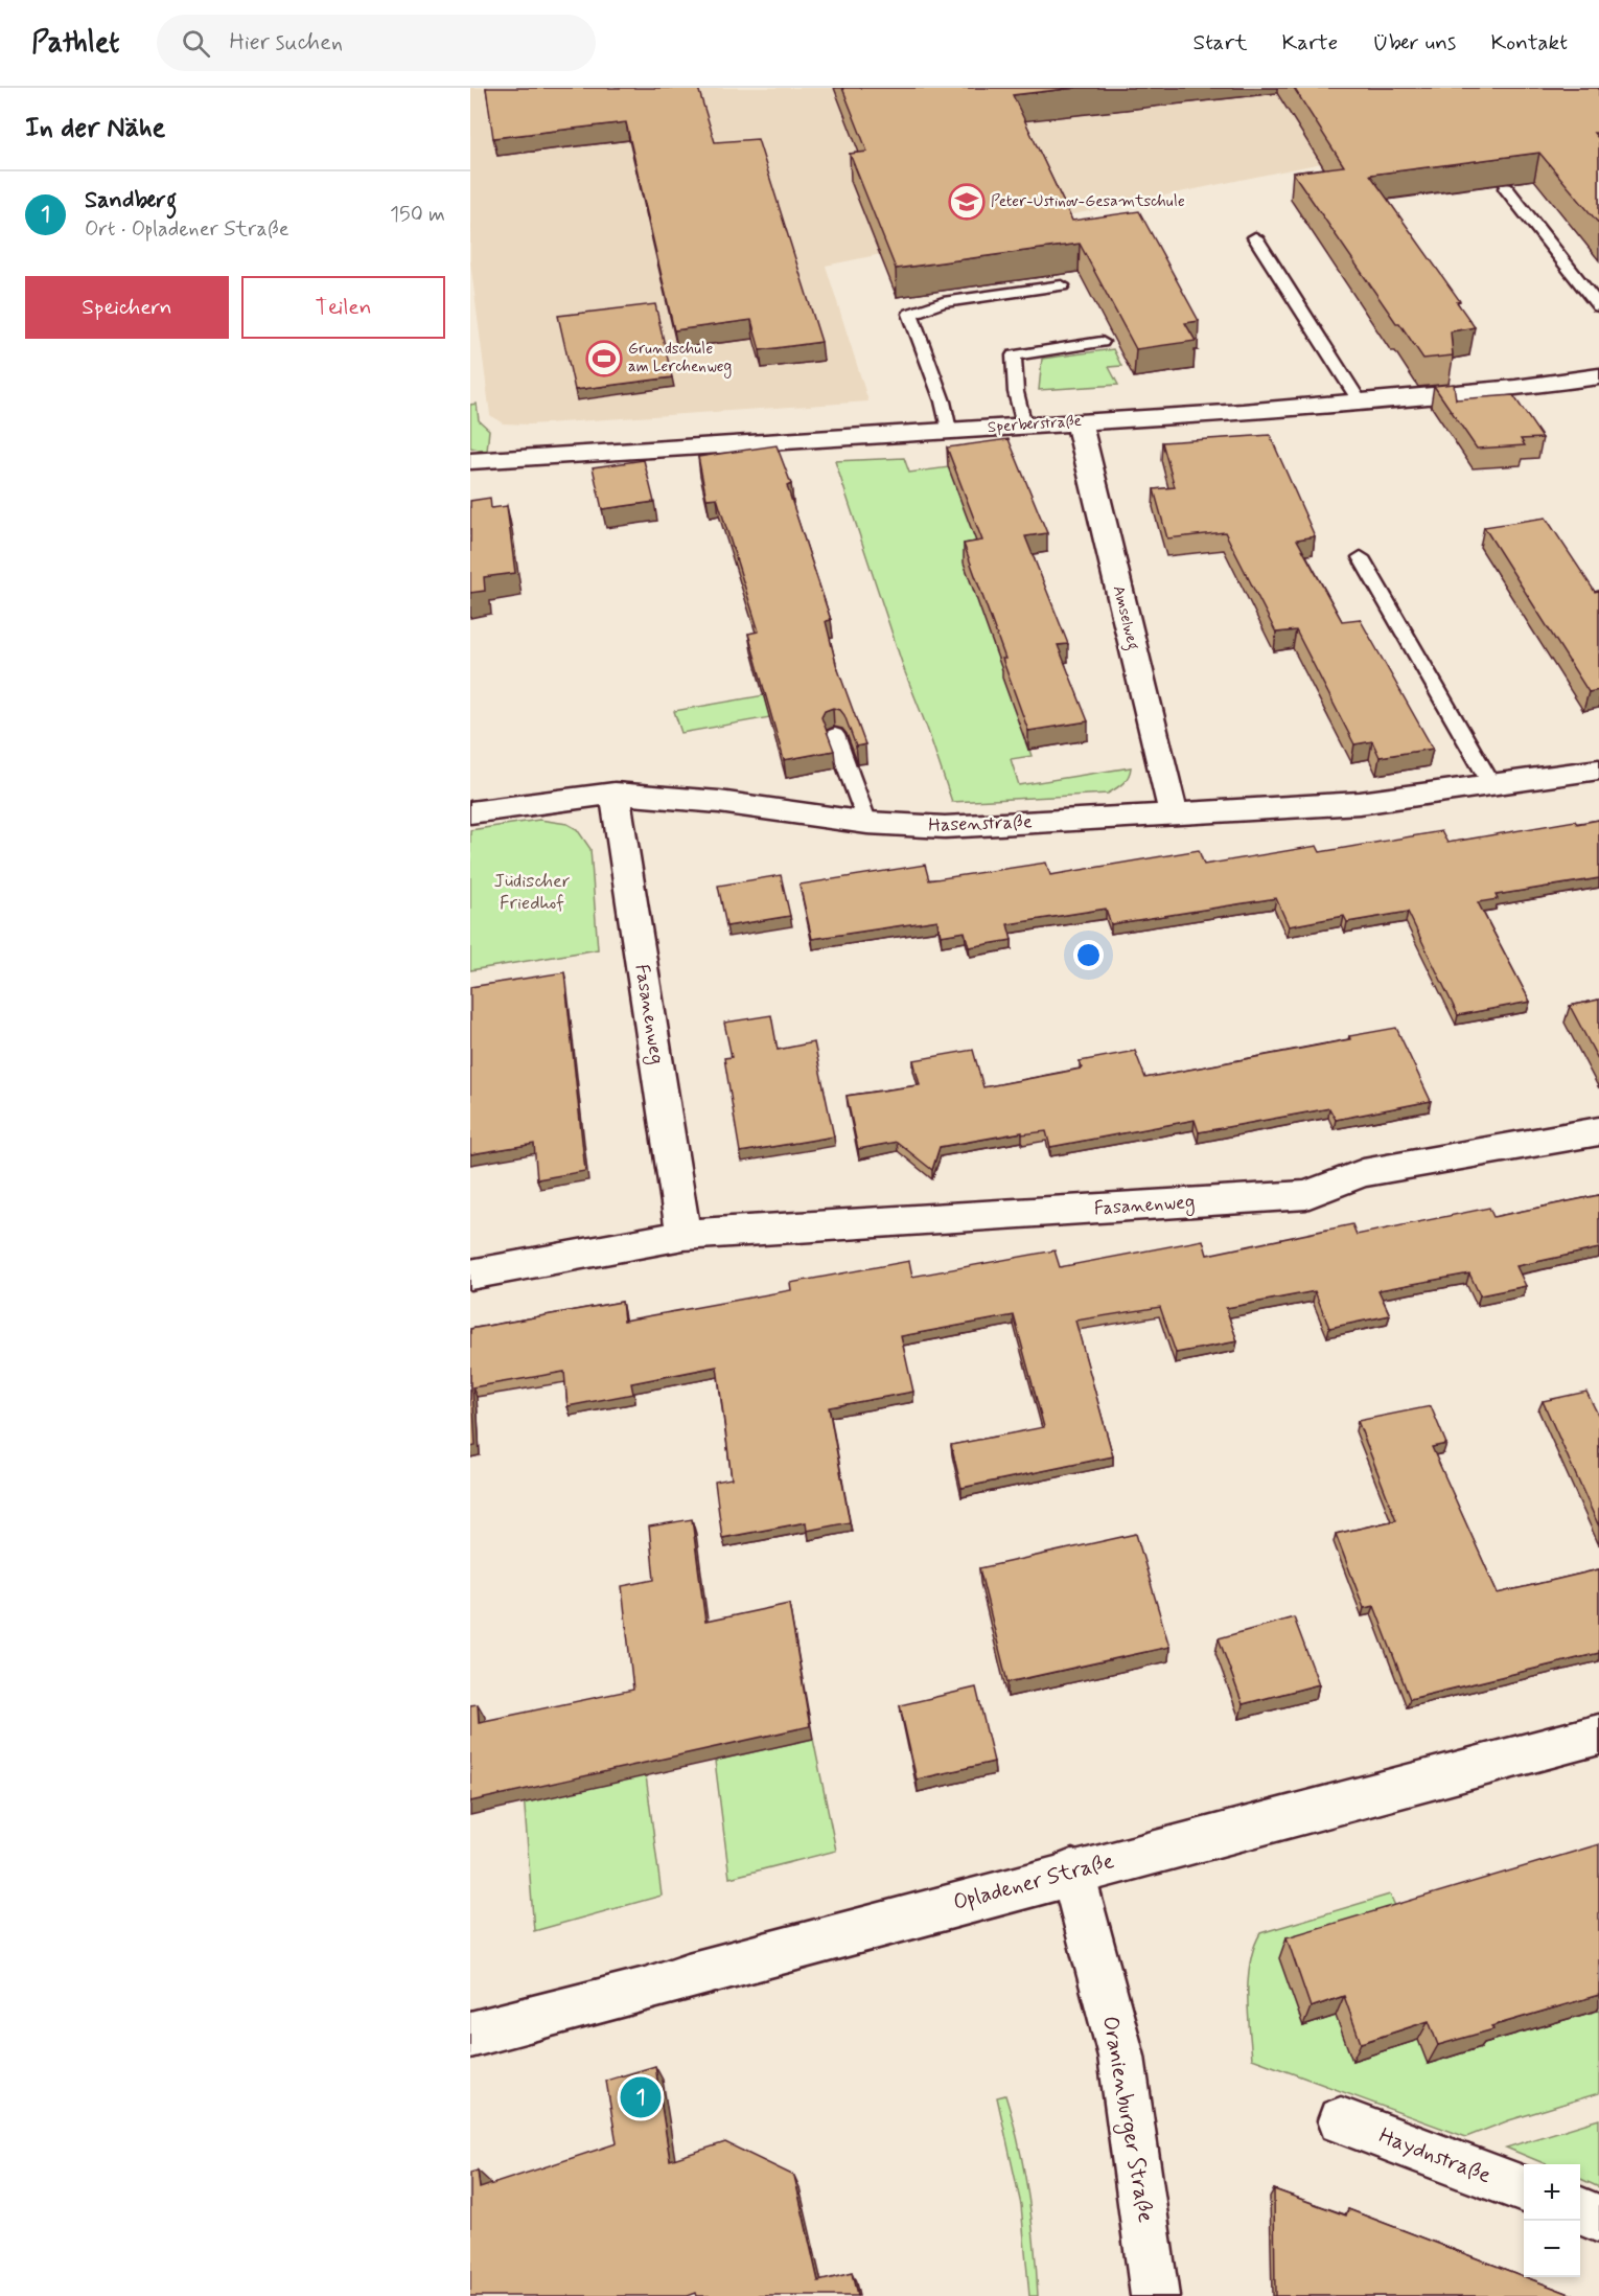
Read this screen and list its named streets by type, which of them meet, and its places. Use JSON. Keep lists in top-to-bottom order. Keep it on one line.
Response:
{"streets":{"street":["Sperberstraße","Amselweg","Hasenstraße","Fasanenweg","Opladener Straße","Oranienburger Straße","Haydnstraße"]},"crossings":[["Sperberstraße","Amselweg"],["Amselweg","Hasenstraße"],["Hasenstraße","Fasanenweg"],["Opladener Straße","Oranienburger Straße"]],"parks":["Jüdischer Friedhof"],"places":{"school or university":["Peter-Ustinov-Gesamtschule"],"sports":["Grundschule am Lerchenweg"]},"page":{"header":"Pathlet","search":"Hier suchen","nav":["Start","Karte","Über uns","Kontakt"],"heading":"In der Nähe","list":[{"mark":"1","name":"Sandberg","note":"Ort · Opladener Straße","value":"150 m"}],"buttons":["Speichern","Teilen"],"pins":"1","map_buttons":["+","−"]}}
